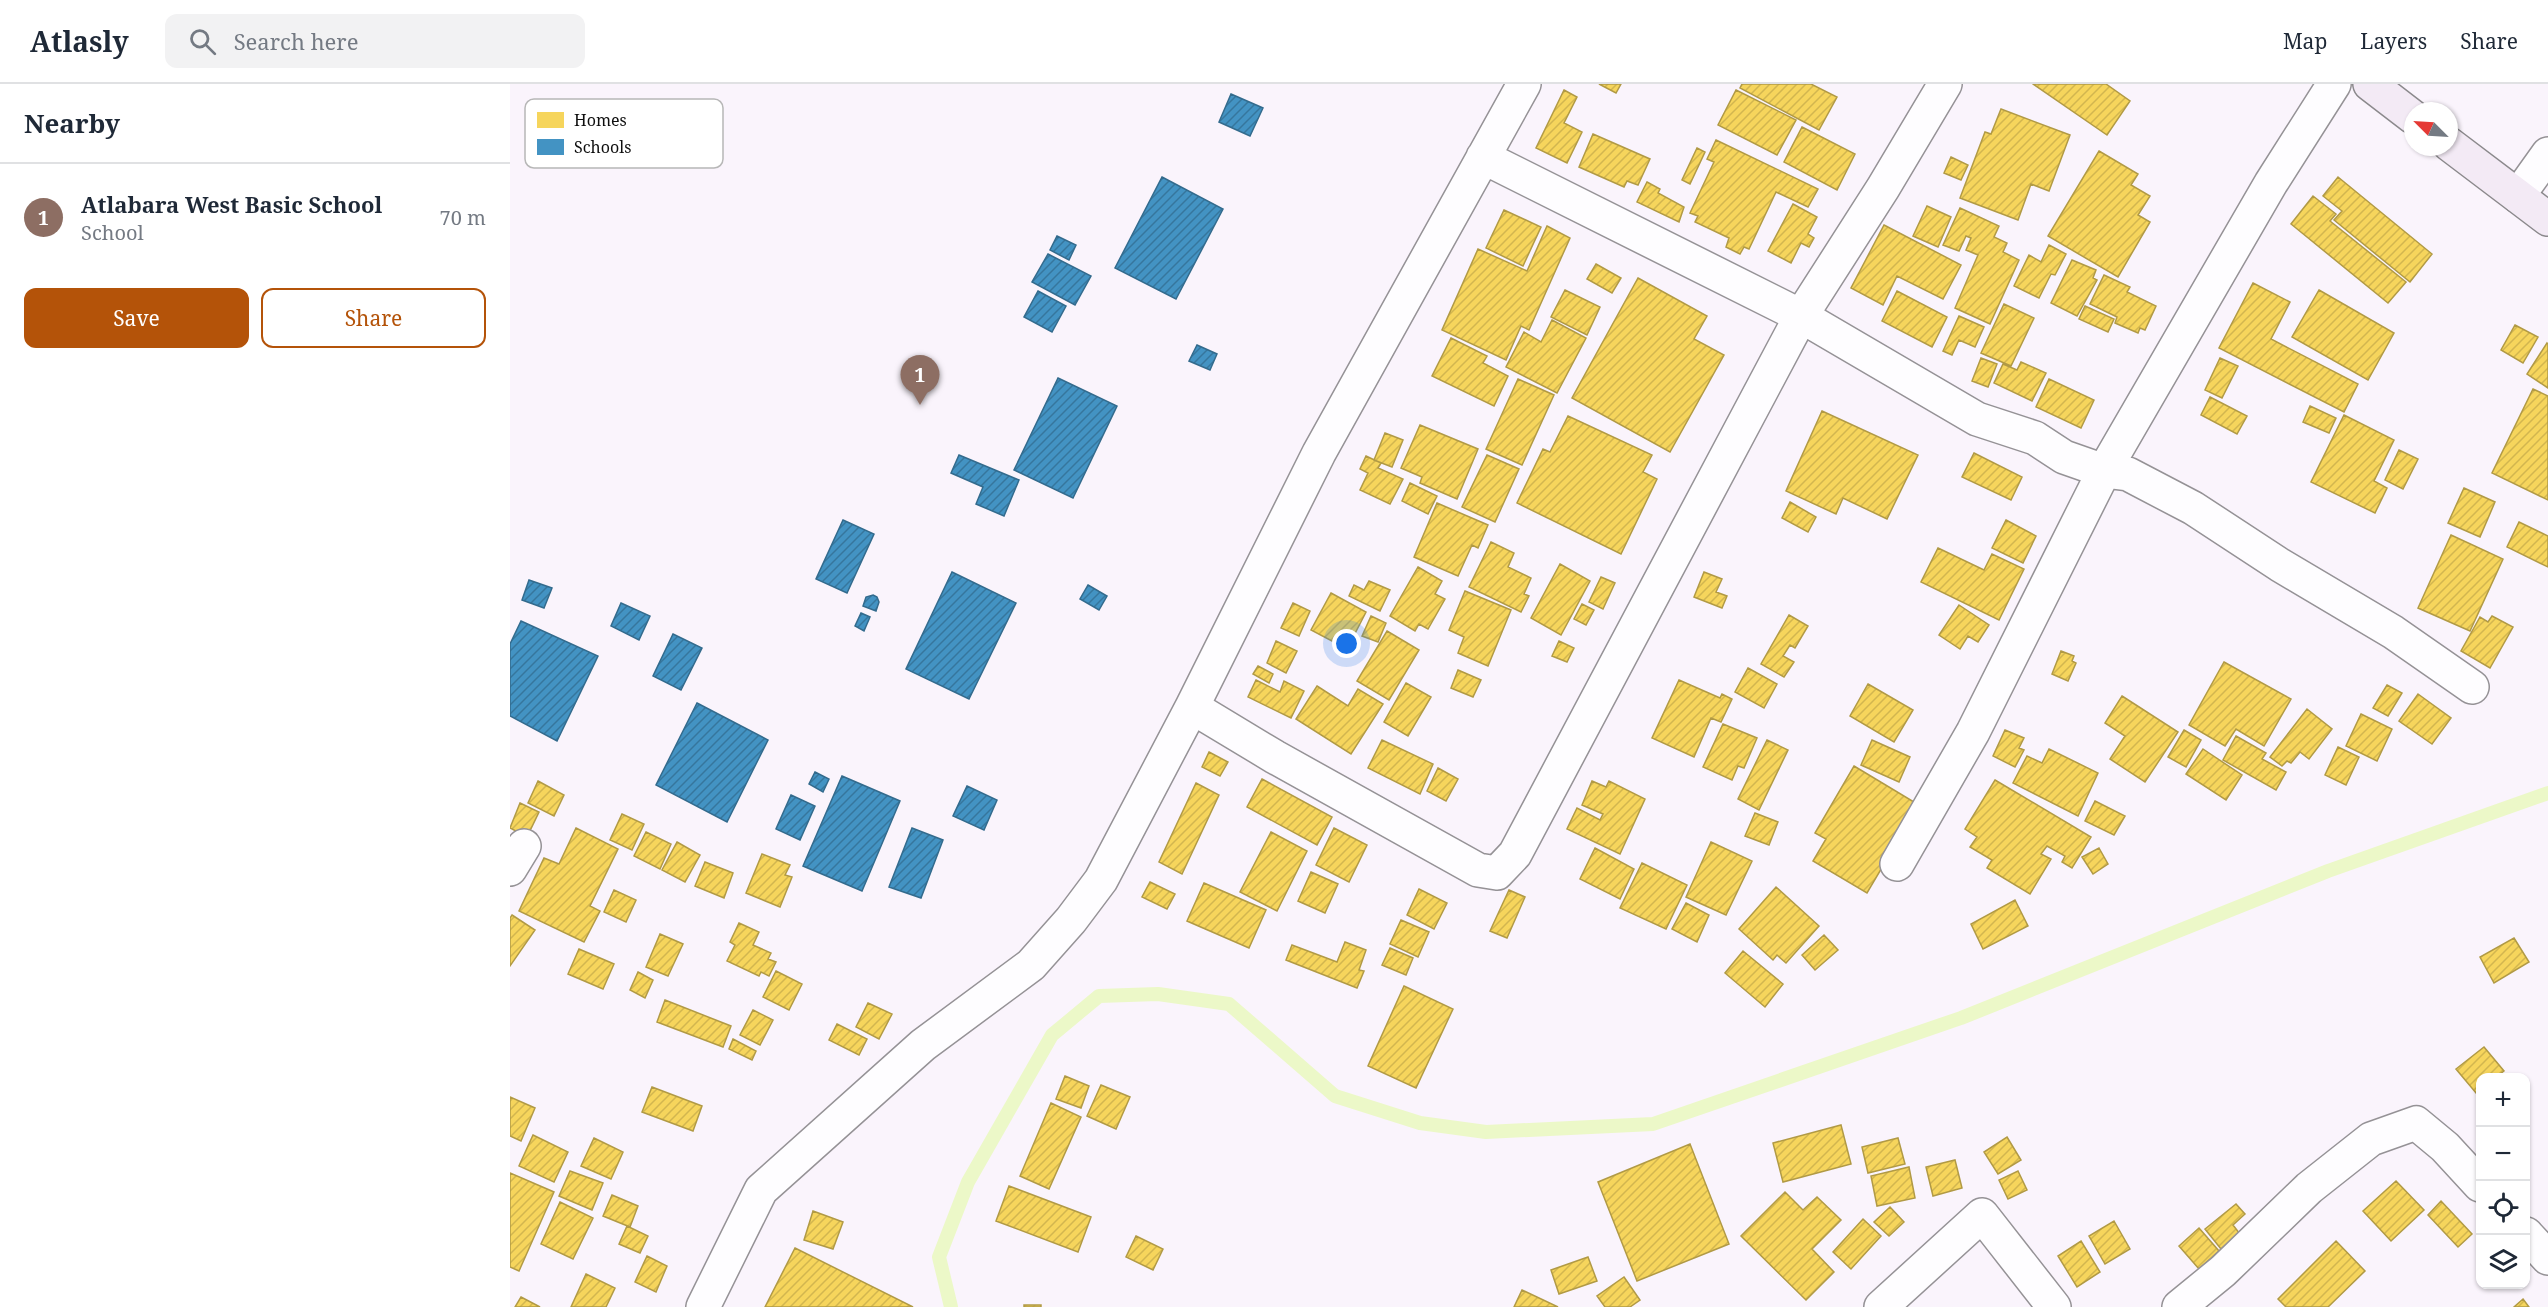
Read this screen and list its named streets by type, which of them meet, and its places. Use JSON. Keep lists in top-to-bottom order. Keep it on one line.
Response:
{"legend":["Homes","Schools"],"north":"top left","page":{"header":"Atlasly","search":"Search here","nav":["Map","Layers","Share"],"heading":"Nearby","list":[{"mark":"1","name":"Atlabara West Basic School","note":"School","value":"70 m"}],"buttons":["Save","Share"],"pins":"1","map_buttons":["+","−"]}}
